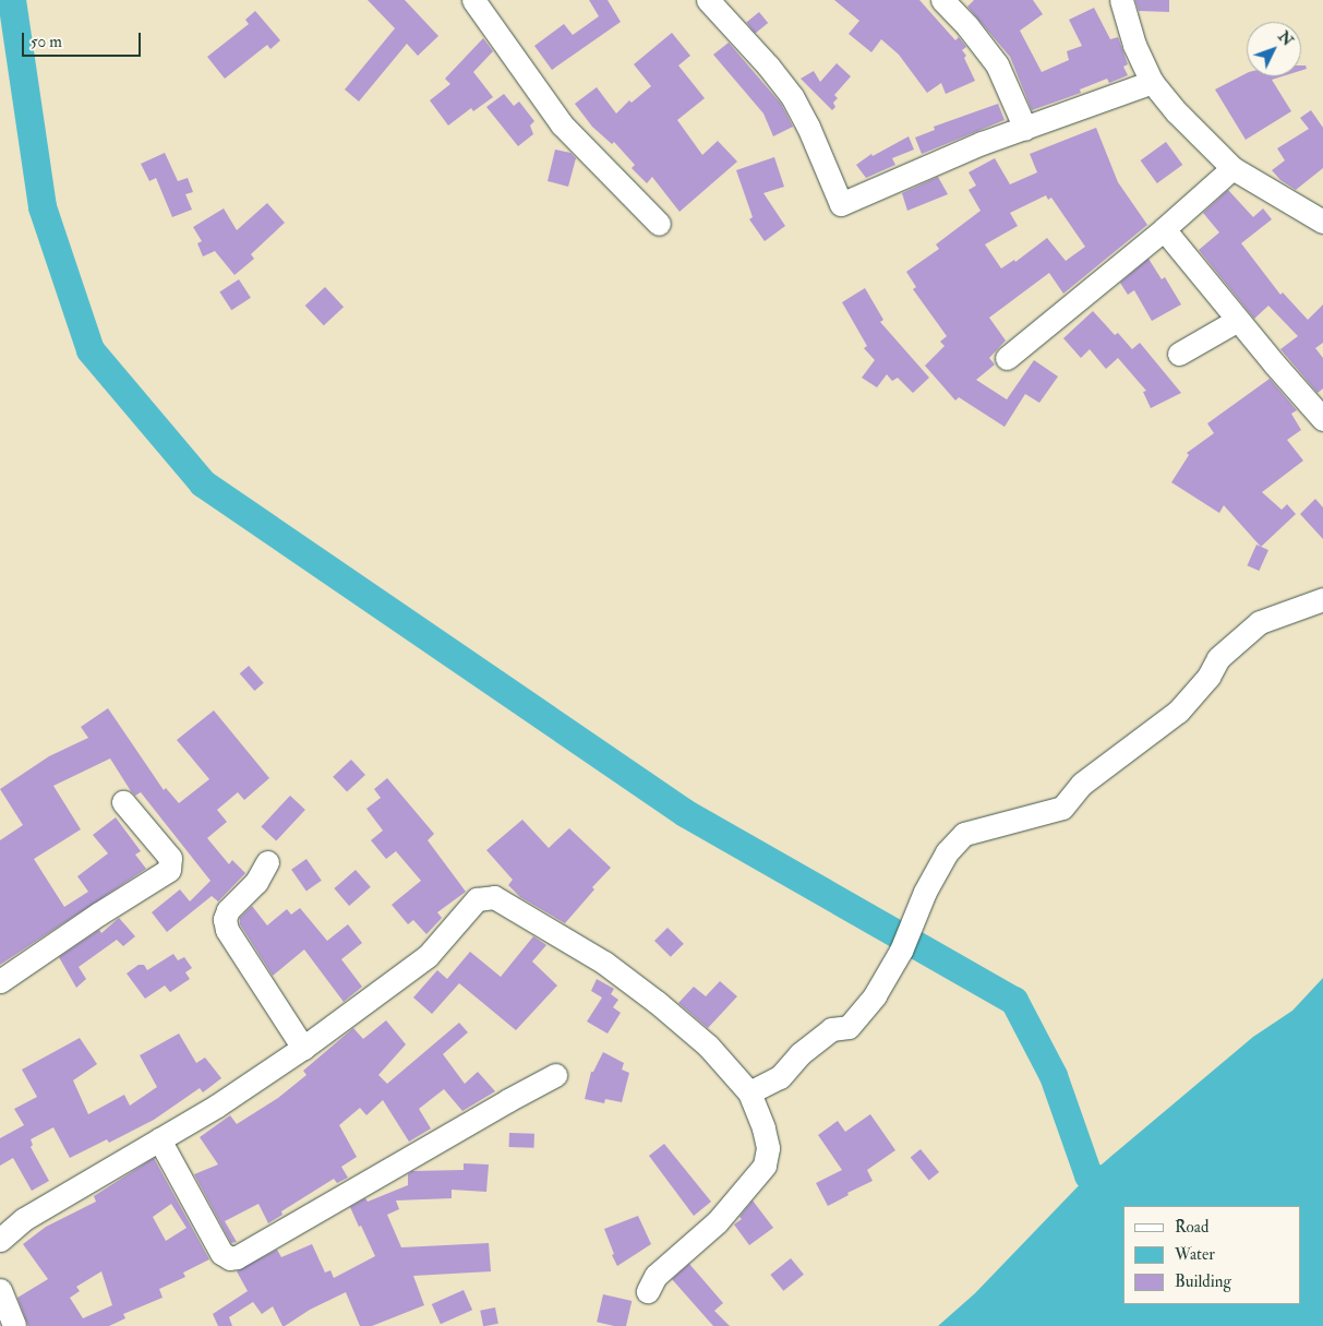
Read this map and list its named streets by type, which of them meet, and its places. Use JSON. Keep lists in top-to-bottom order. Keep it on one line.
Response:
{"legend":["Road","Water","Building"],"scale_bar":"50 m","north":"top right"}
